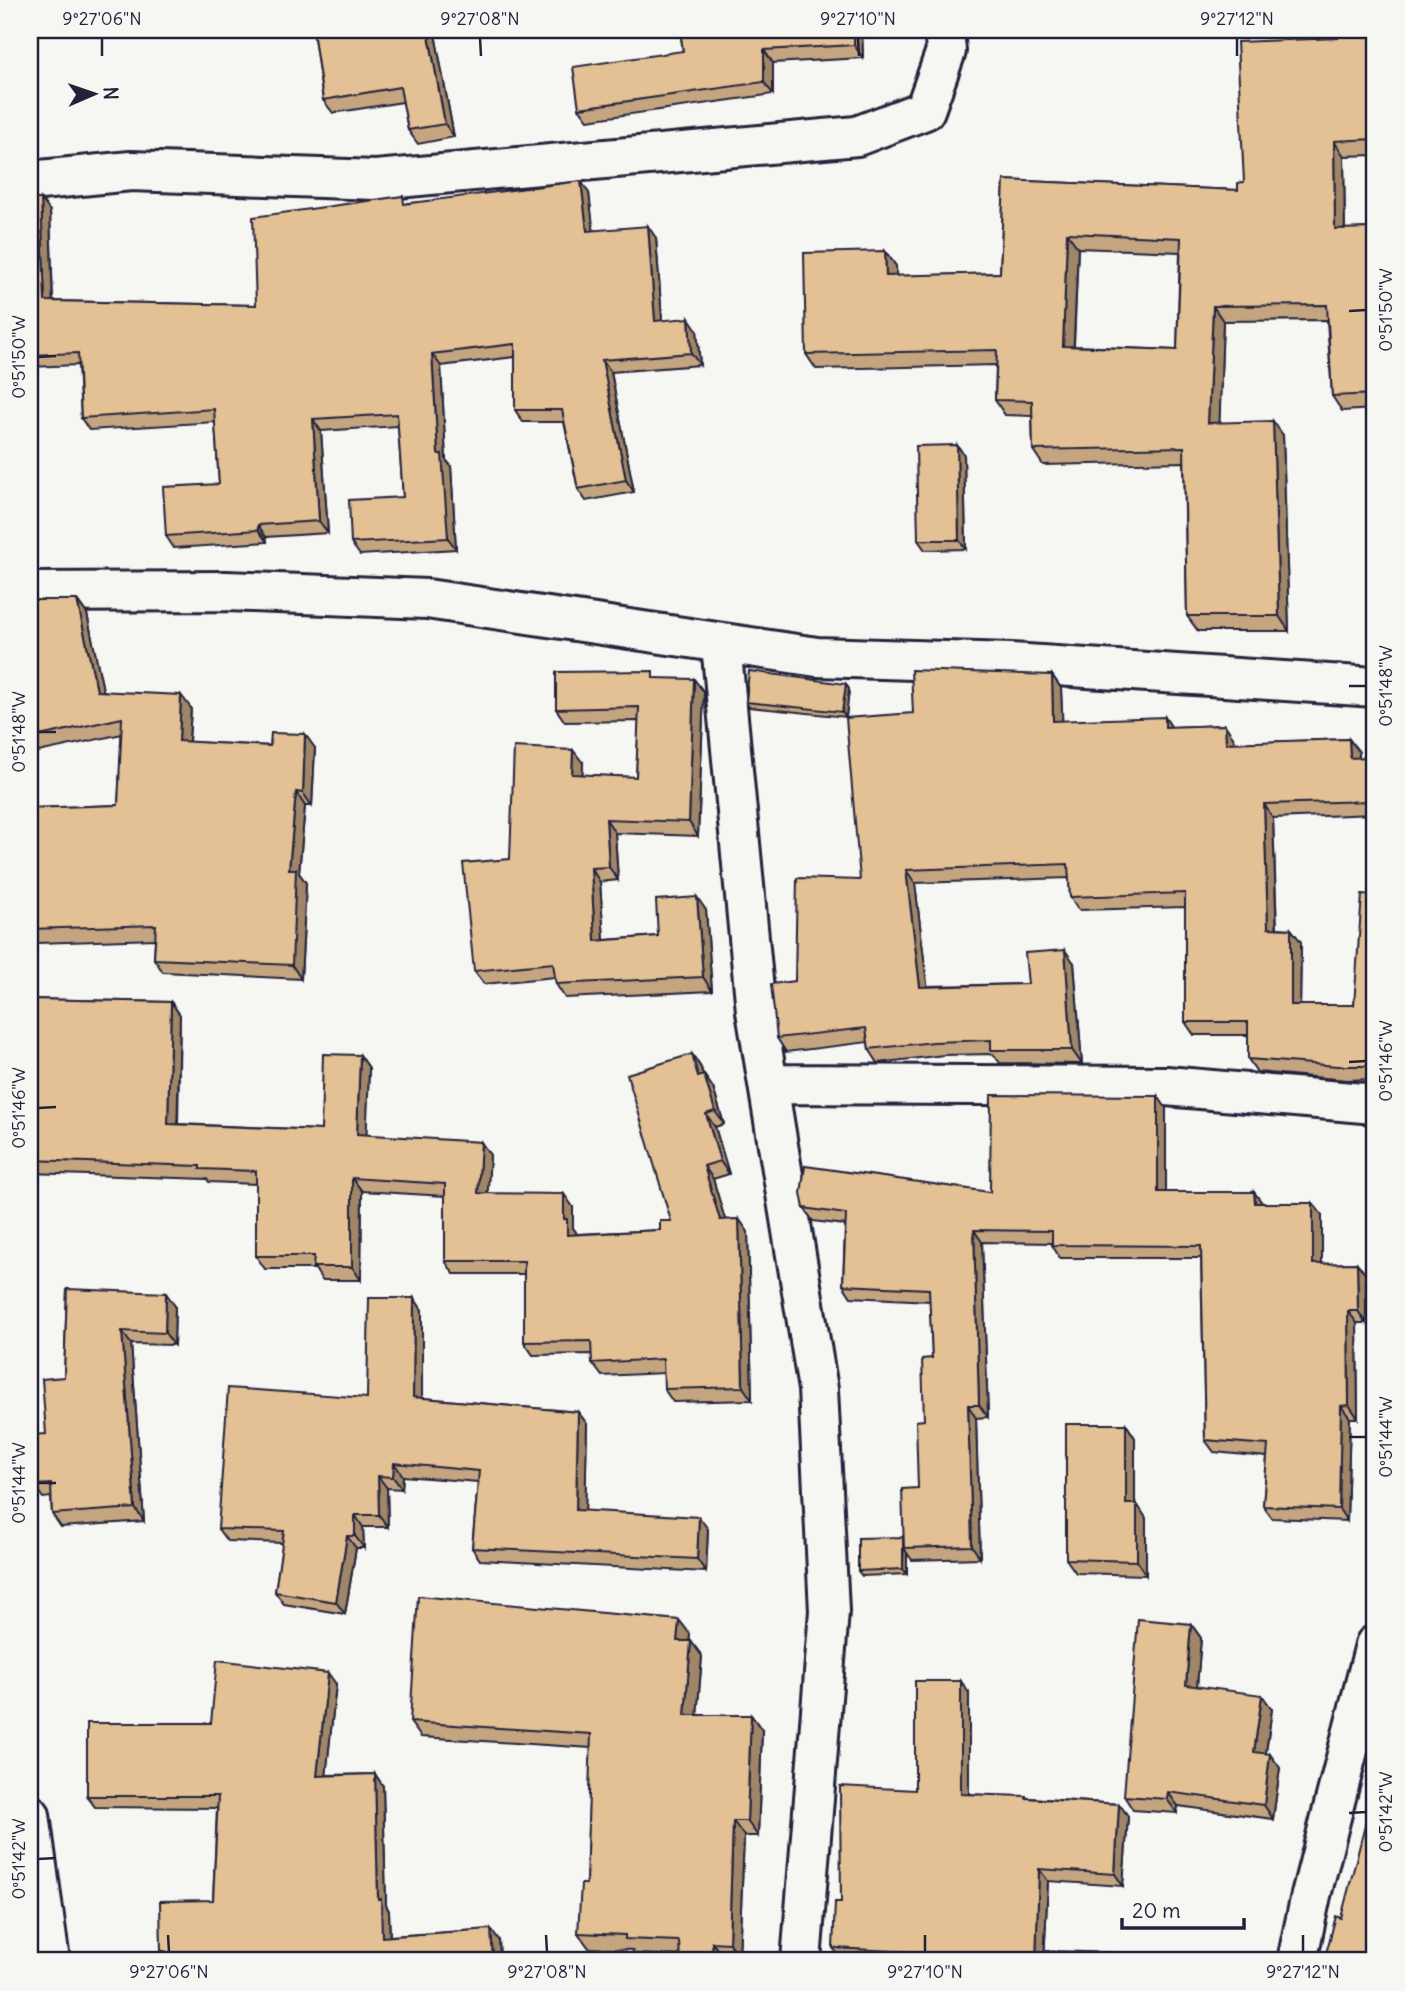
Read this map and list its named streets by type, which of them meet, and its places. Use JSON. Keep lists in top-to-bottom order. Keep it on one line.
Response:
{"scale_bar":"20 m","north":"right","coordinates":["9°27'06\"N","9°27'08\"N","9°27'10\"N","9°27'12\"N","0°51'50\"W","0°51'48\"W","0°51'46\"W","0°51'44\"W","0°51'42\"W"]}
